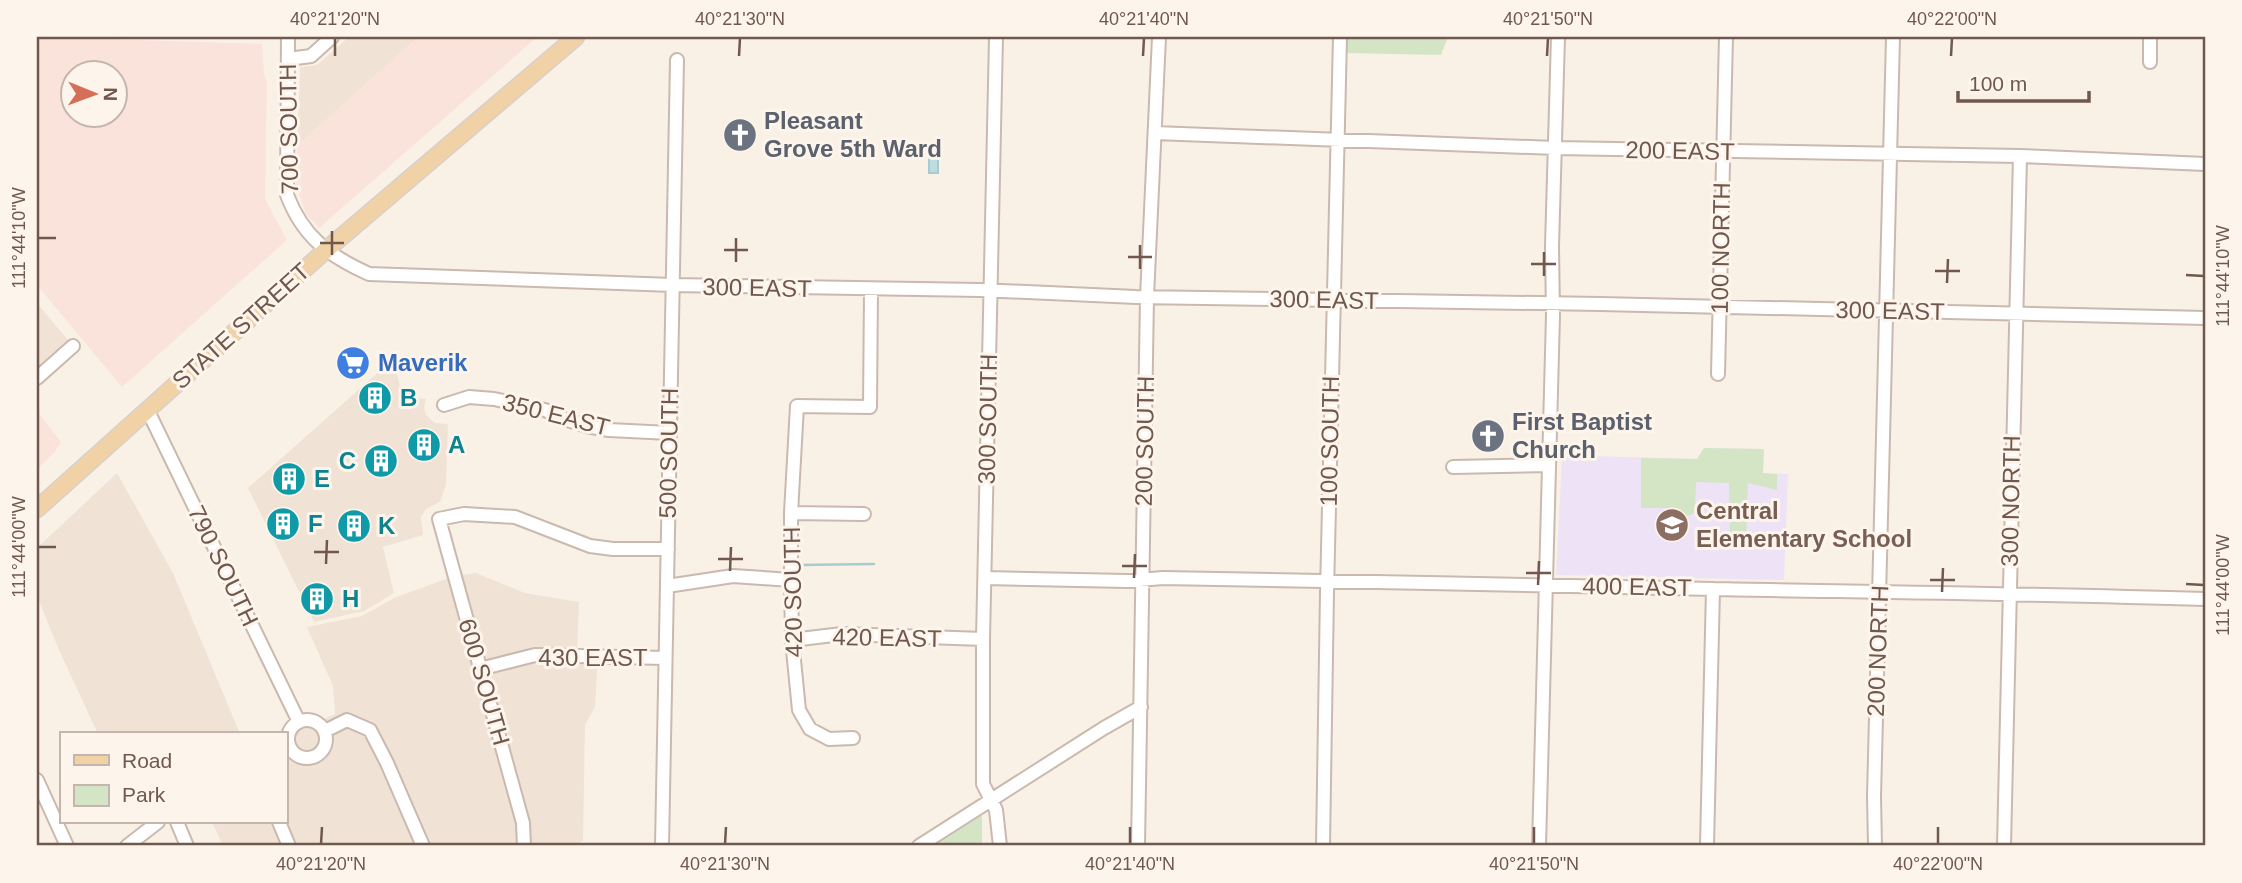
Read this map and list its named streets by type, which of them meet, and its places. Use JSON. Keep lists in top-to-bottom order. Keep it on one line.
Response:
{"streets":{"main road":["STATE STREET"],"street":["700 SOUTH","200 EAST","100 NORTH","300 EAST","350 EAST","300 SOUTH","200 SOUTH","100 SOUTH","500 SOUTH","300 NORTH","790 SOUTH","400 EAST","420 SOUTH","420 EAST","200 NORTH","430 EAST","600 SOUTH"]},"crossings":[["700 SOUTH","300 EAST"],["700 SOUTH","STATE STREET"],["200 EAST","100 NORTH"],["200 EAST","200 SOUTH"],["200 EAST","100 SOUTH"],["200 EAST","300 NORTH"],["200 EAST","200 NORTH"],["100 NORTH","300 EAST"],["300 EAST","STATE STREET"],["300 EAST","300 SOUTH"],["300 EAST","200 SOUTH"],["300 EAST","100 SOUTH"],["300 EAST","500 SOUTH"],["300 EAST","300 NORTH"],["300 EAST","420 SOUTH"],["300 EAST","200 NORTH"],["STATE STREET","790 SOUTH"],["350 EAST","500 SOUTH"],["300 SOUTH","400 EAST"],["300 SOUTH","420 EAST"],["200 SOUTH","400 EAST"],["100 SOUTH","400 EAST"],["500 SOUTH","430 EAST"],["500 SOUTH","600 SOUTH"],["300 NORTH","400 EAST"],["400 EAST","200 NORTH"],["420 SOUTH","420 EAST"],["430 EAST","600 SOUTH"]],"places":{"church":["Pleasant Grove 5th Ward","First Baptist Church"],"supermarket":["Maverik"],"building":["B","A","C","E","F","K","H"],"school or university":["Central Elementary School"]},"legend":["Road","Park"],"scale_bar":"100 m","north":"right","coordinates":["40°21'20\"N","40°21'30\"N","40°21'40\"N","40°21'50\"N","40°22'00\"N","111°44'10\"W","111°44'00\"W"]}
